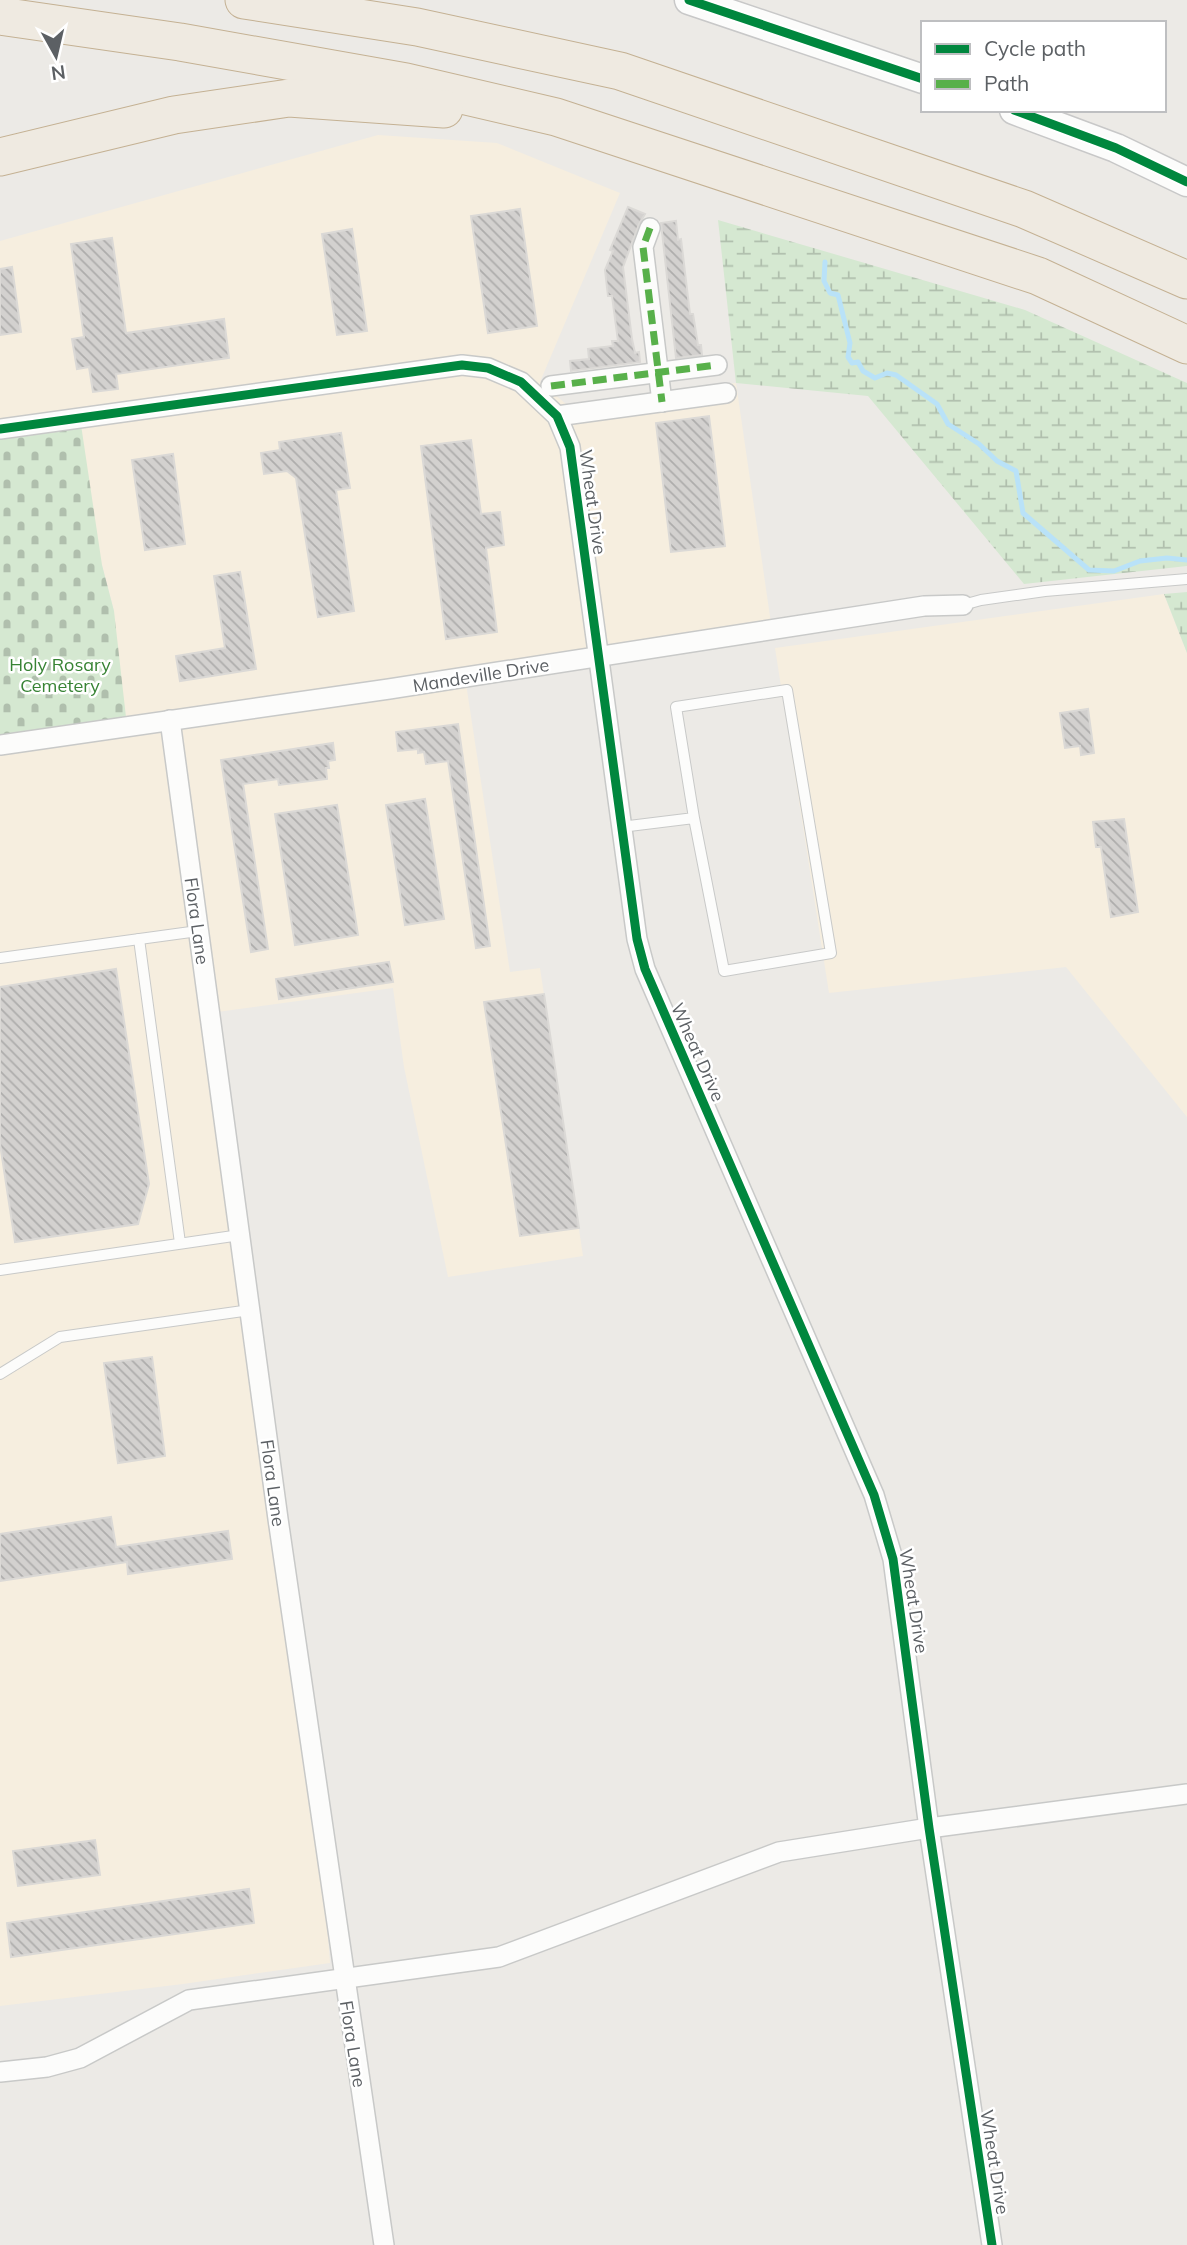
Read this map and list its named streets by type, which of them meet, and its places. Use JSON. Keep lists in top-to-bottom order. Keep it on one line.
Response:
{"streets":{"street":["Wheat Drive","Mandeville Drive","Flora Lane"]},"crossings":[["Wheat Drive","Mandeville Drive"],["Mandeville Drive","Flora Lane"]],"parks":["Holy Rosary Cemetery"],"legend":["Cycle path","Path"],"north":"bottom"}
